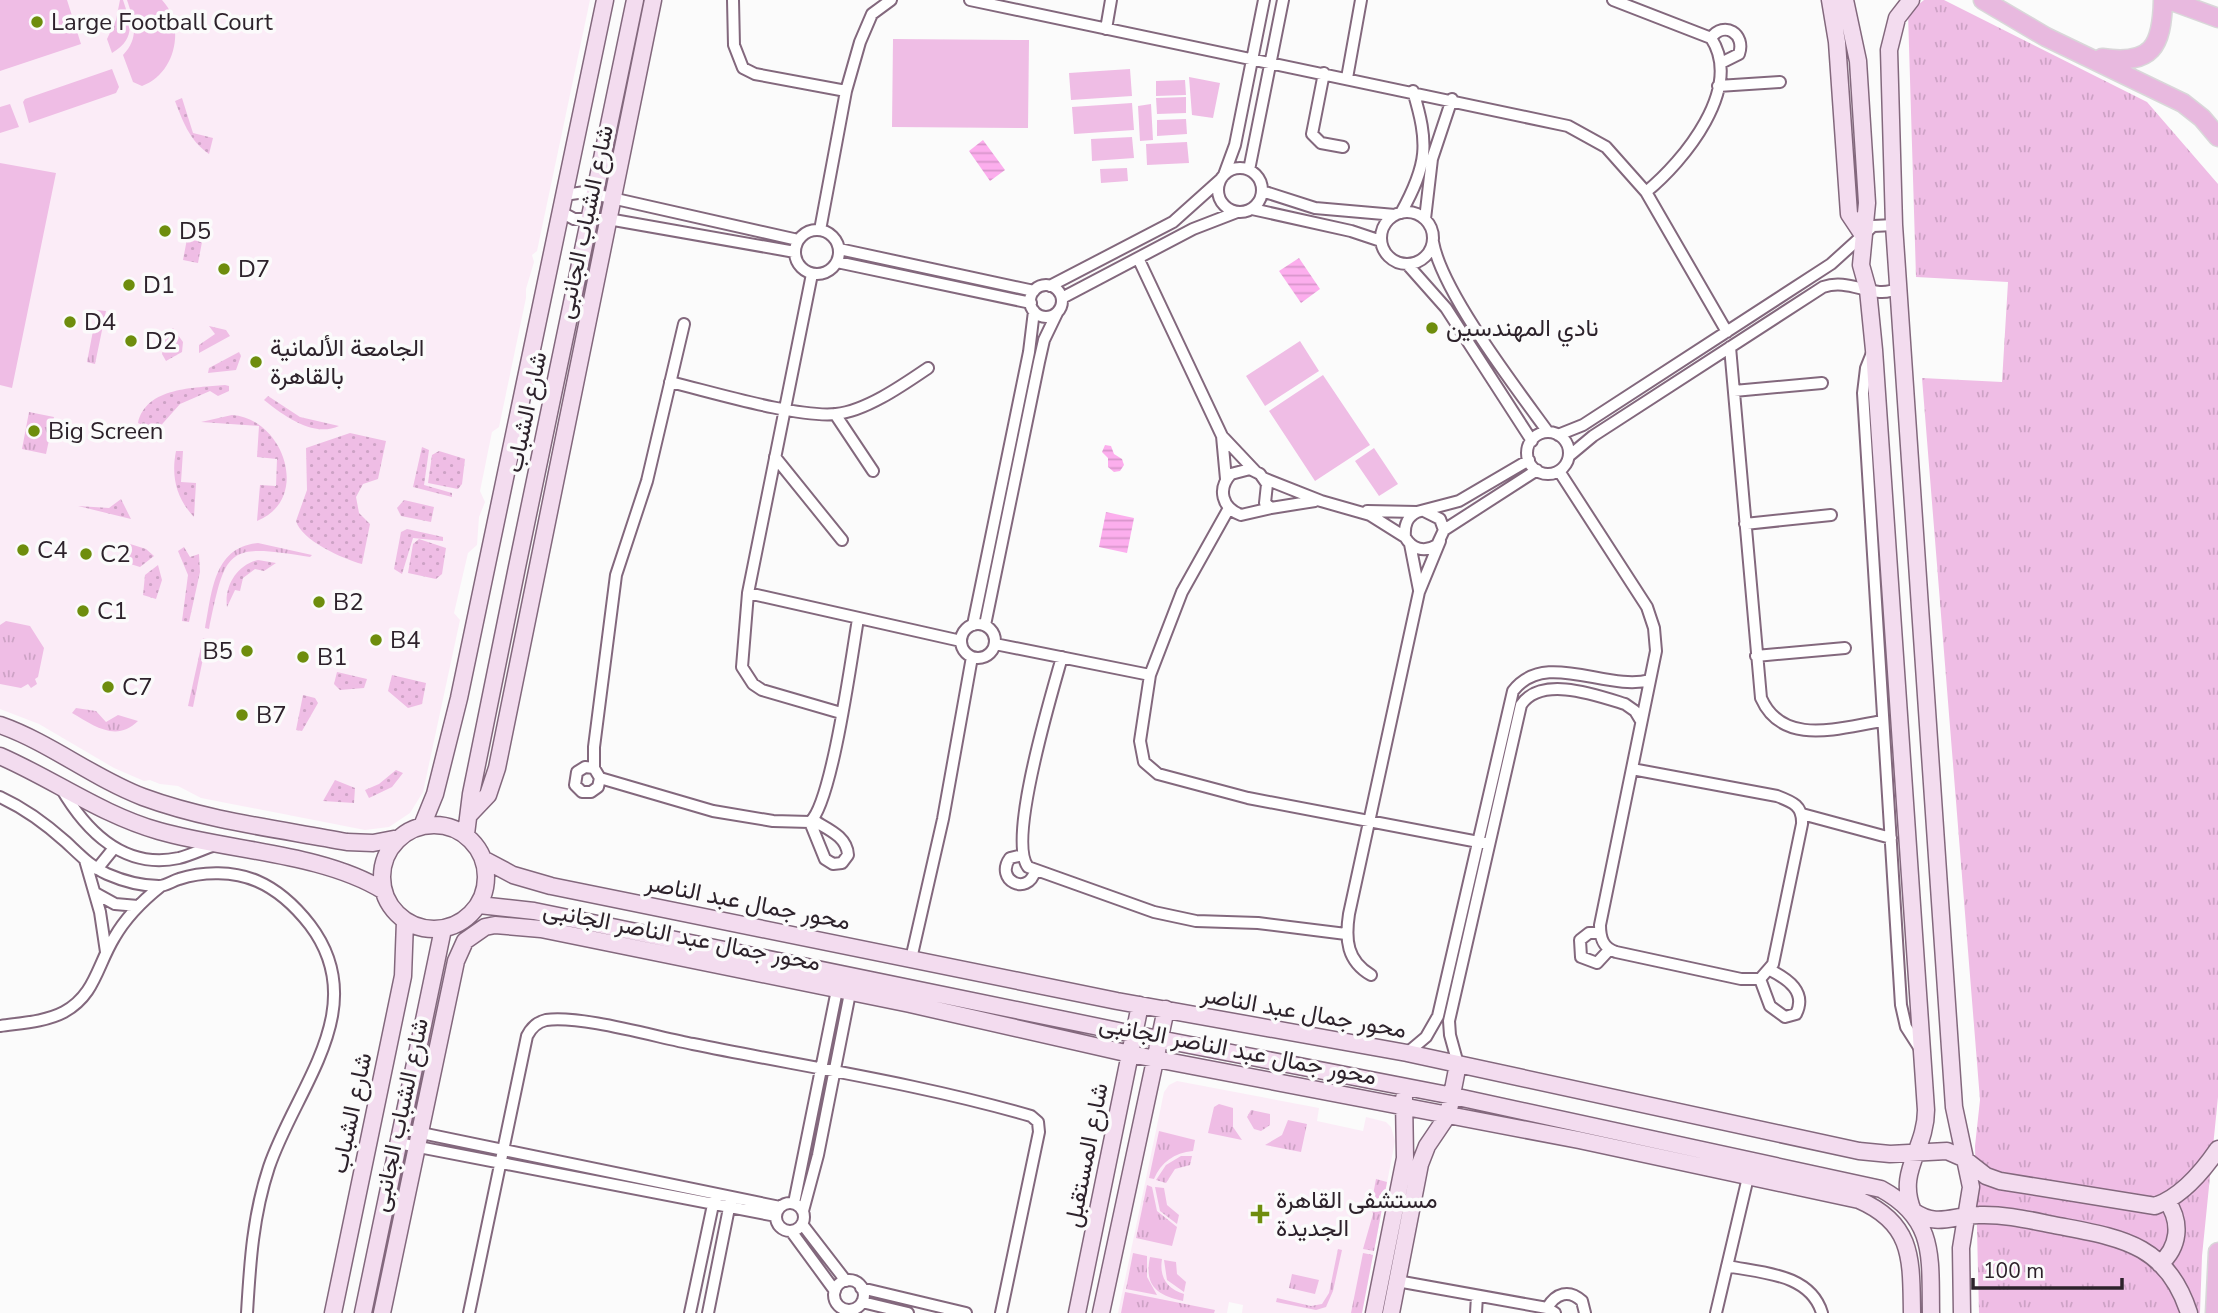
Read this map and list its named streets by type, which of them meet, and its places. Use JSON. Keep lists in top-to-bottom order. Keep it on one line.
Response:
{"streets":{"main road":["شارع الشباب الجانبى","شارع الشباب","محور جمال عبد الناصر","محور جمال عبد الناصر الجانبى","شارع المستقبل"]},"crossings":[["شارع الشباب الجانبى","شارع الشباب"],["شارع الشباب الجانبى","محور جمال عبد الناصر الجانبى"],["شارع الشباب","محور جمال عبد الناصر"],["محور جمال عبد الناصر","شارع المستقبل"],["محور جمال عبد الناصر الجانبى","شارع المستقبل"]],"places":{"other":["Large Football Court","D5","D7","D1","D4","نادي المهندسين","D2","الجامعة الألمانية بالقاهرة","Big Screen","C4","C2","B2","C1","B4","B5","B1","C7","B7"],"health":["مستشفى القاهرة الجديدة"]},"scale_bar":"100 m"}
